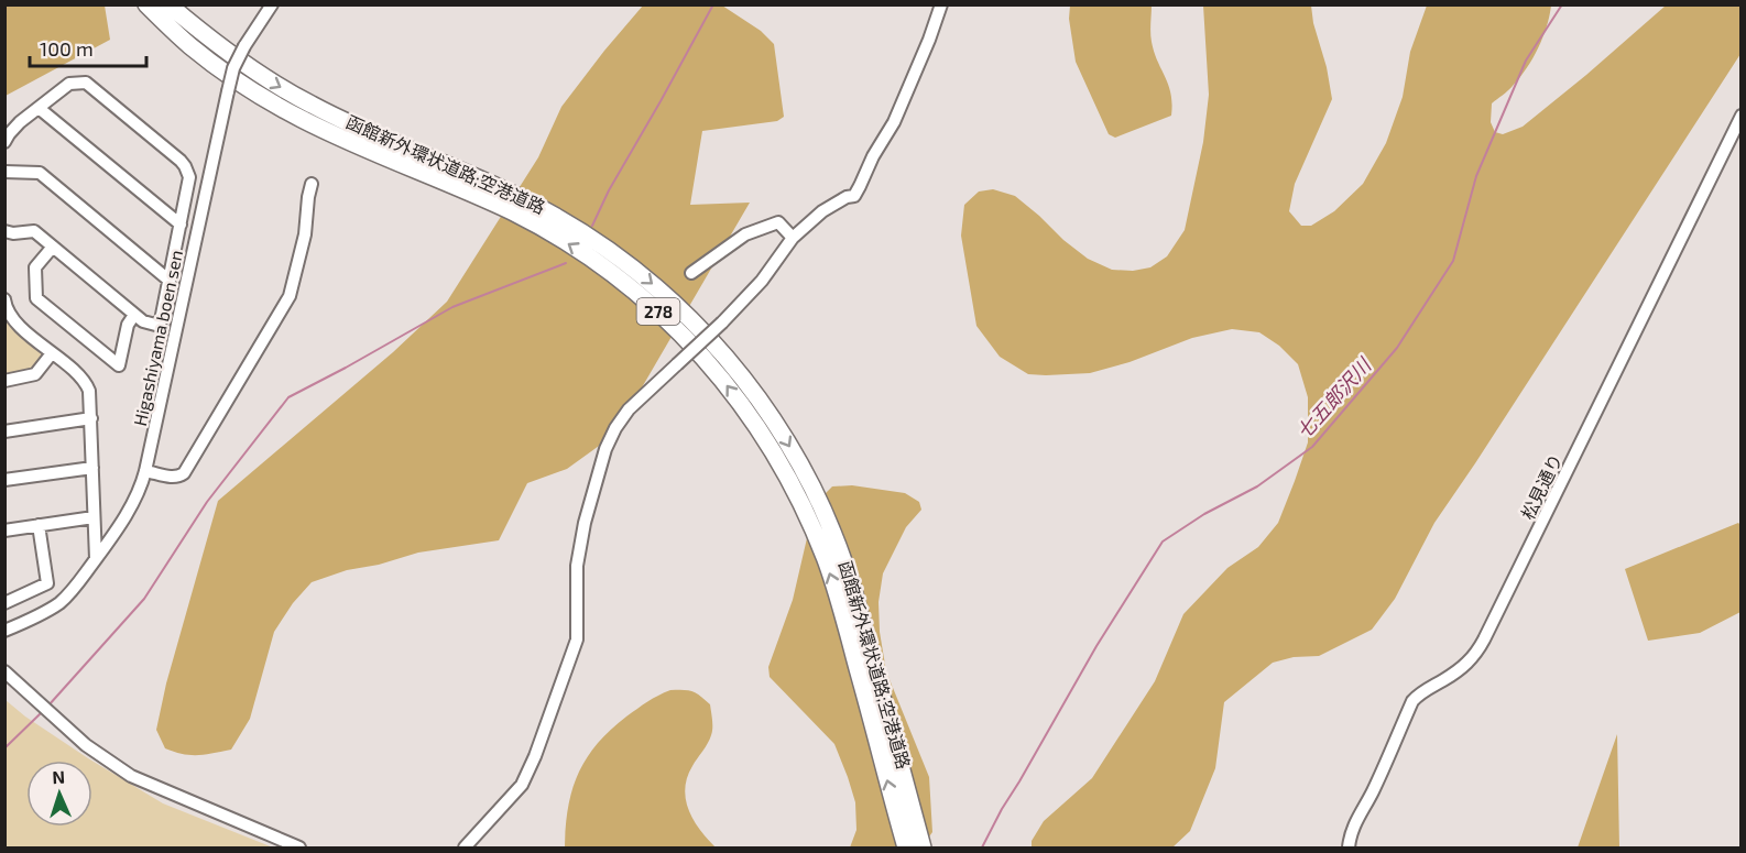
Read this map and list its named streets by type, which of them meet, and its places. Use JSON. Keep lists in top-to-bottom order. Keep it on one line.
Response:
{"streets":{"highway":["函館新外環状道路;空港道路","278"],"street":["Higashiyama boen sen","松見通り"]},"water":["七五郎沢川"],"scale_bar":"100 m","north":"top"}
